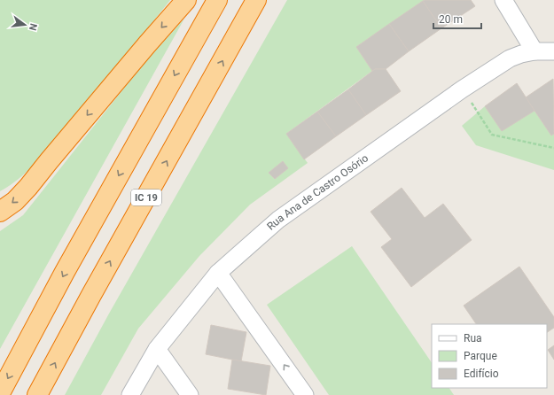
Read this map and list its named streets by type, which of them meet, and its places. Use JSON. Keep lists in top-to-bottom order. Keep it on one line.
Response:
{"streets":{"highway":["IC 19"],"street":["Rua Ana de Castro Osório"]},"legend":["Rua","Parque","Edifício"],"scale_bar":"20 m","north":"right"}
